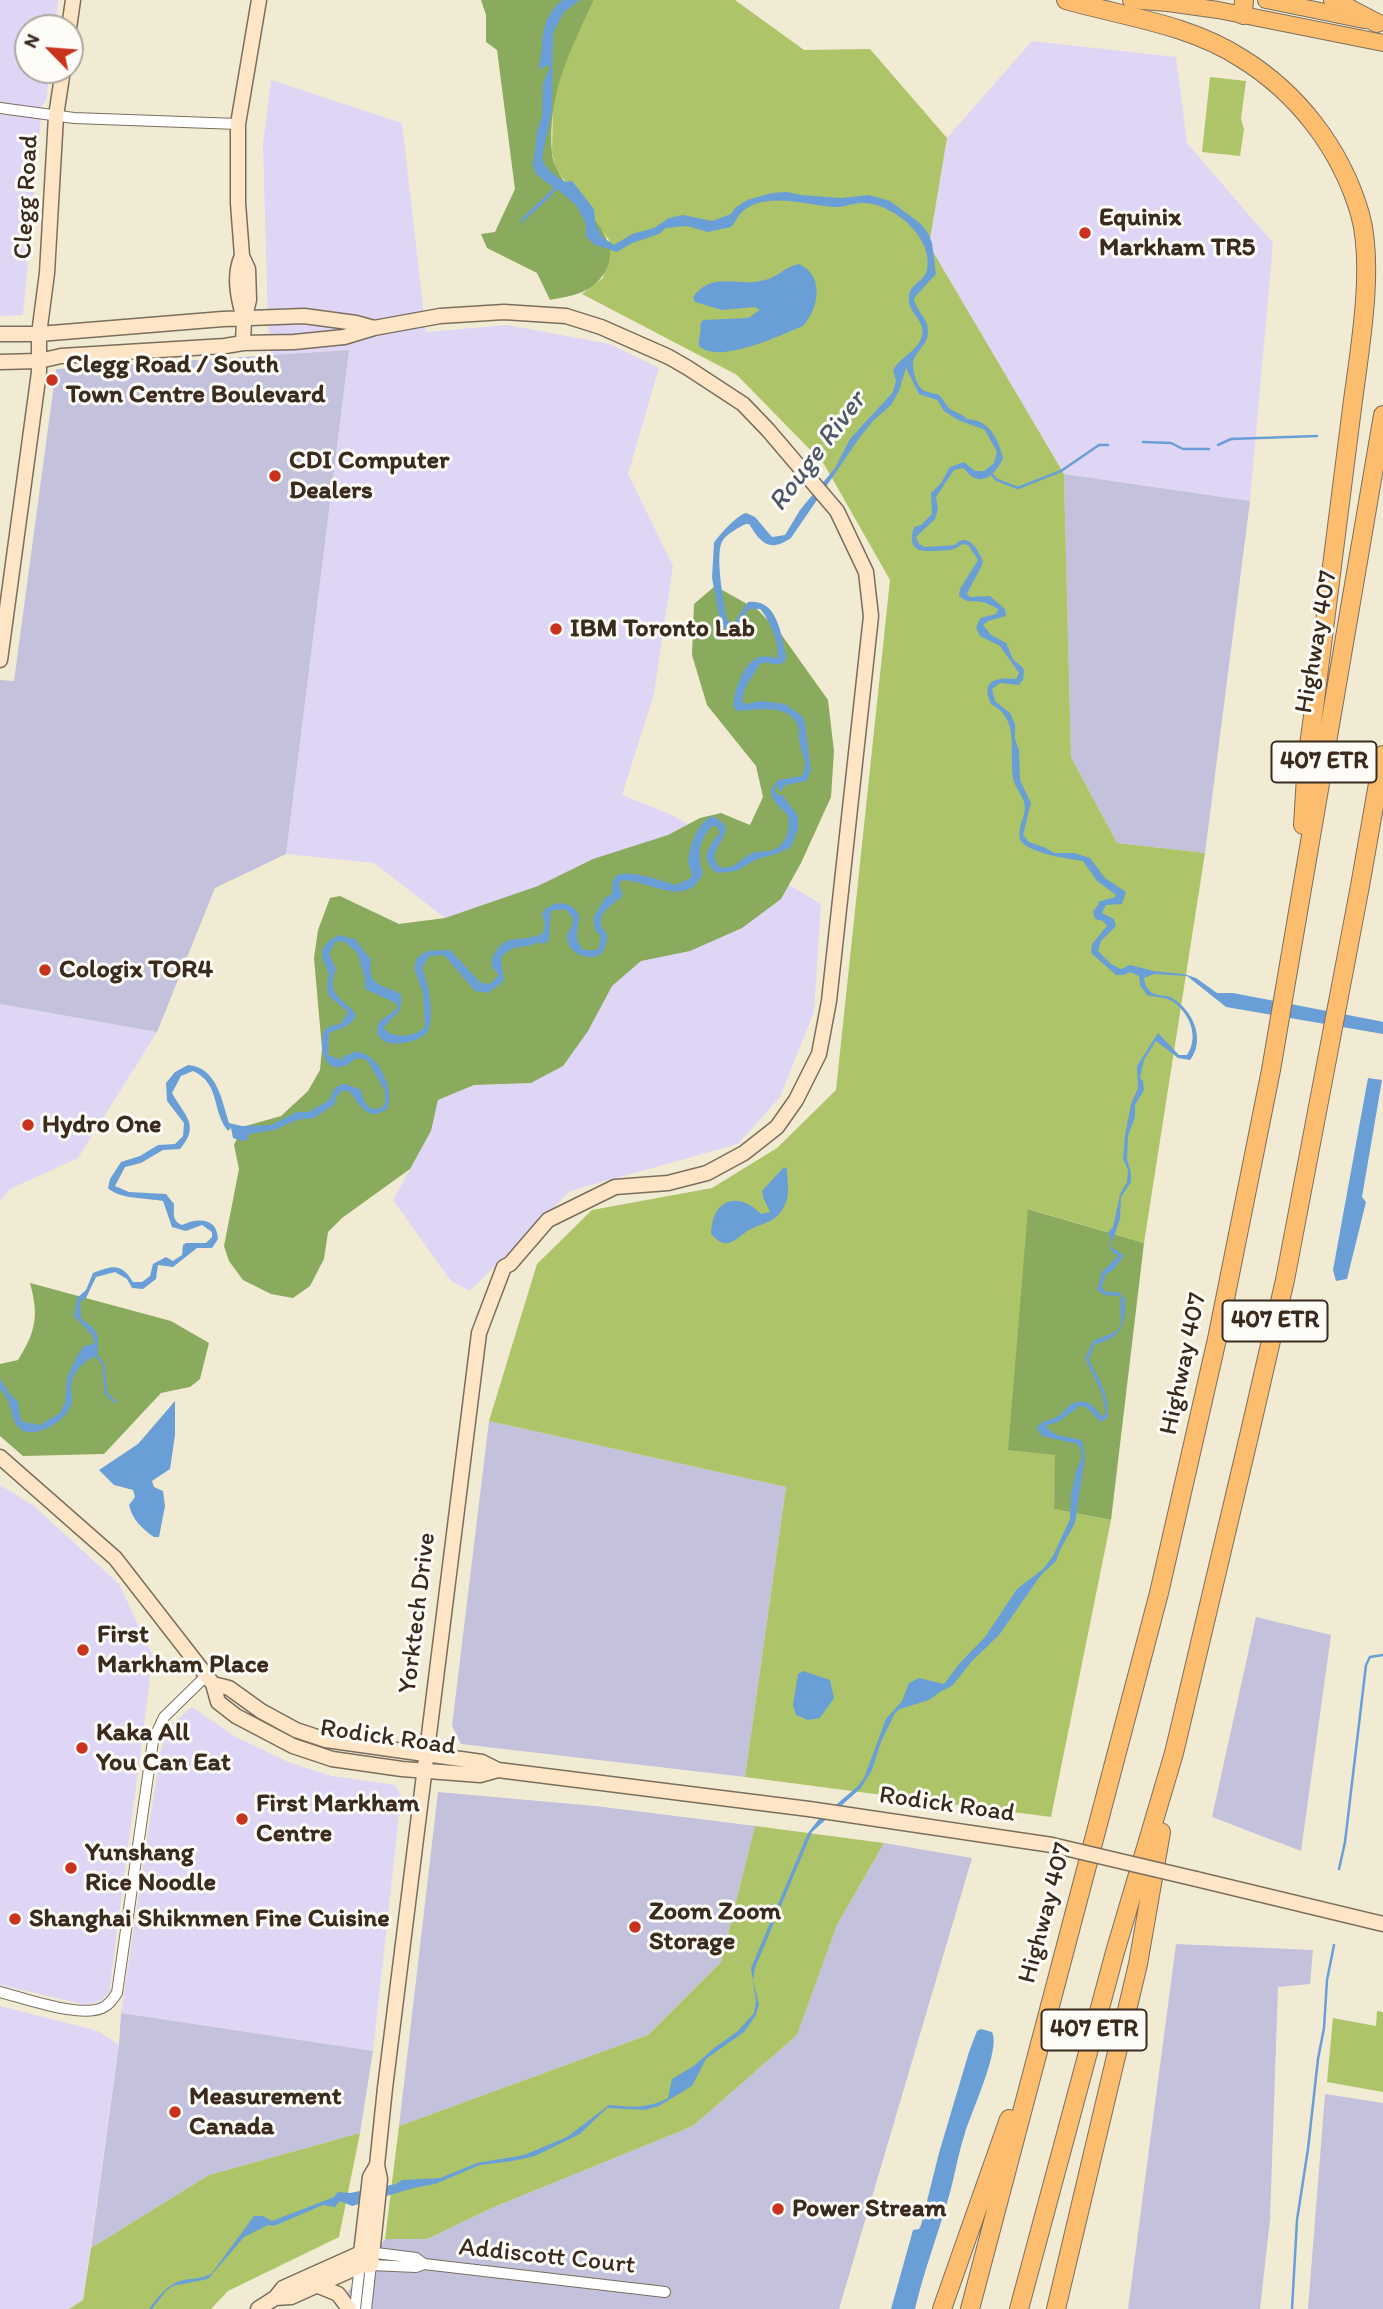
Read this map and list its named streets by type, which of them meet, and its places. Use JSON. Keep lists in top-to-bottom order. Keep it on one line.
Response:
{"streets":{"highway":["Highway 407","407 ETR"],"street":["Clegg Road","Yorktech Drive","Rodick Road","Addiscott Court"]},"crossings":[["Clegg Road","Yorktech Drive"],["Yorktech Drive","Rodick Road"],["Yorktech Drive","Addiscott Court"]],"water":["Rouge River"],"places":["Equinix Markham TR5","Clegg Road / South Town Centre Boulevard","CDI Computer Dealers","IBM Toronto Lab","Cologix TOR4","Hydro One","First Markham Place","Kaka All You Can Eat","First Markham Centre","Yunshang Rice Noodle","Shanghai Shiknmen Fine Cuisine","Zoom Zoom Storage","Measurement Canada","Power Stream"],"north":"top left"}
